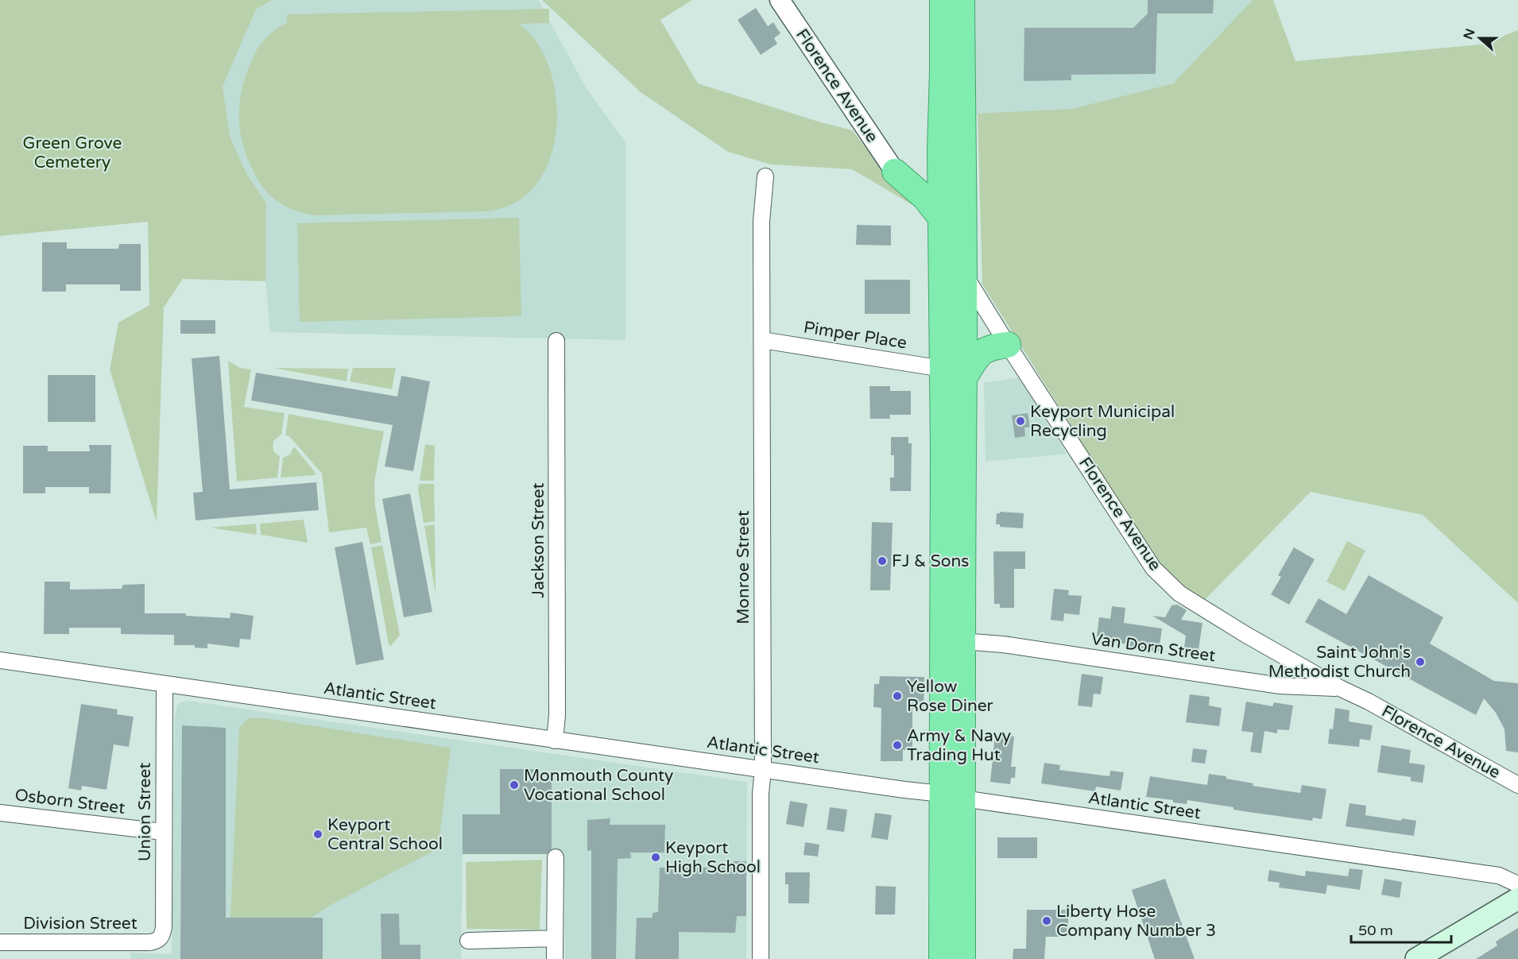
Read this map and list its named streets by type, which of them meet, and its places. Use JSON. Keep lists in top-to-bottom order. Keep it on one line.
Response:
{"streets":{"street":["Florence Avenue","Pimper Place","Jackson Street","Monroe Street","Van Dorn Street","Atlantic Street","Osborn Street","Union Street","Division Street"]},"crossings":[["Florence Avenue","Van Dorn Street"],["Pimper Place","Monroe Street"],["Jackson Street","Atlantic Street"],["Monroe Street","Atlantic Street"],["Atlantic Street","Union Street"],["Osborn Street","Union Street"],["Union Street","Division Street"]],"parks":["Green Grove Cemetery"],"places":["Keyport Municipal Recycling","FJ & Sons","Saint John's Methodist Church","Yellow Rose Diner","Army & Navy Trading Hut","Monmouth County Vocational School","Keyport Central School","Keyport High School","Liberty Hose Company Number 3"],"scale_bar":"50 m","north":"left"}
